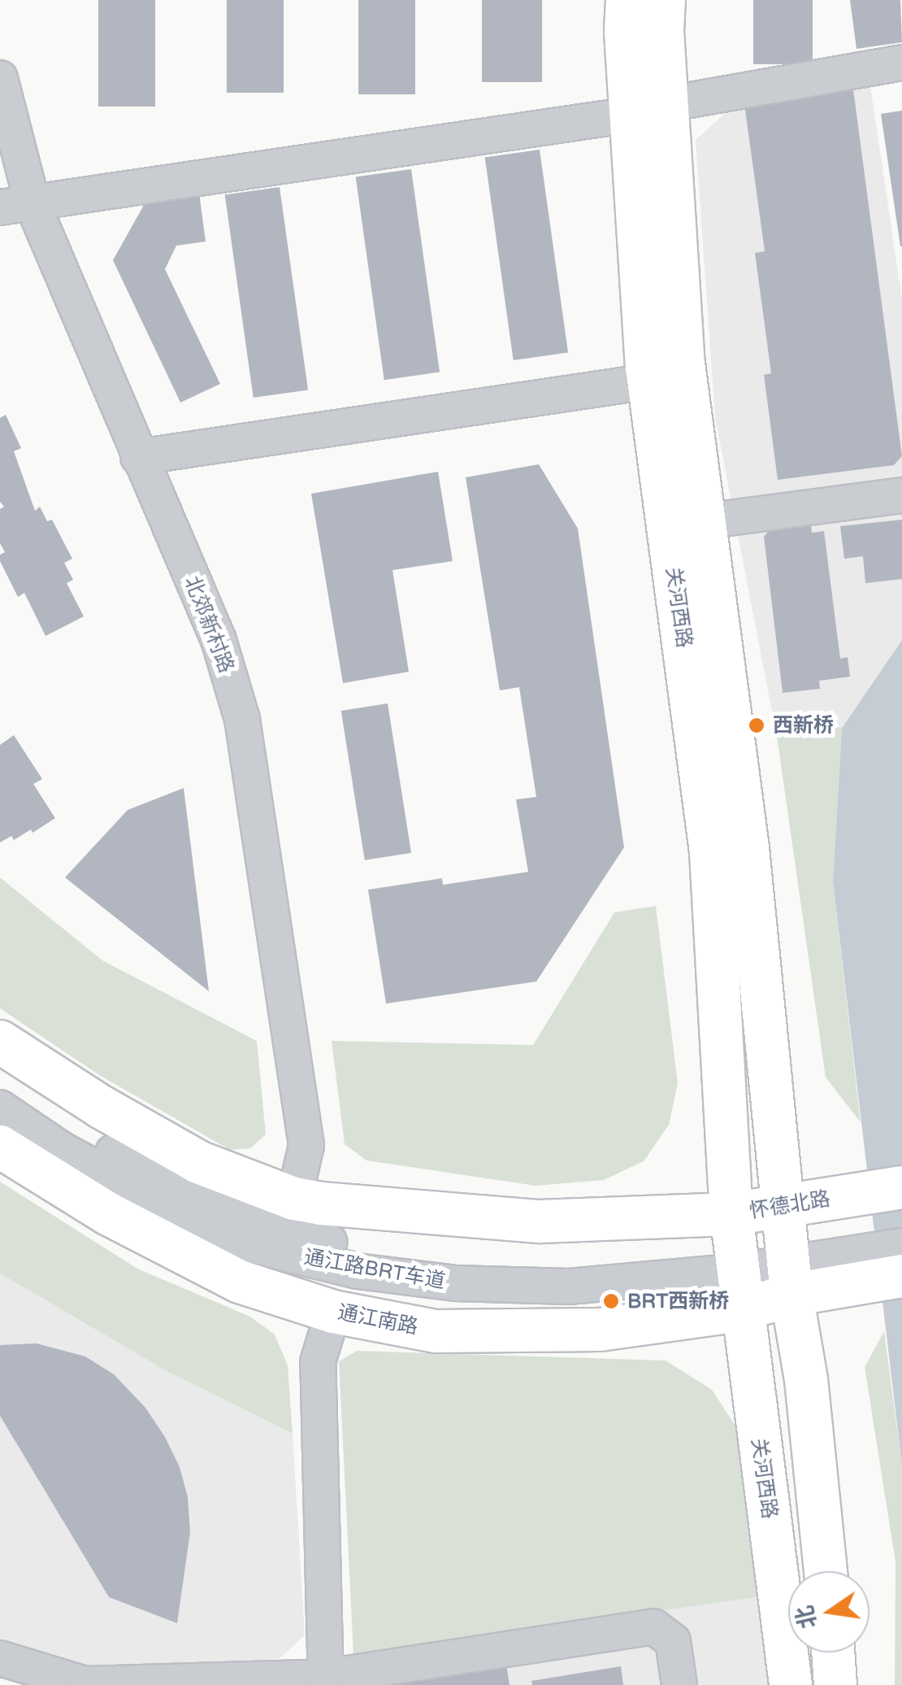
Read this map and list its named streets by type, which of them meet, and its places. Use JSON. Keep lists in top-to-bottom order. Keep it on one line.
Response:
{"streets":{"main road":["关河西路","怀德北路","通江南路"],"street":["北郊新村路","通江路BRT车道"]},"crossings":[["关河西路","怀德北路"],["关河西路","通江路BRT车道"],["关河西路","通江南路"],["北郊新村路","通江南路"],["怀德北路","通江路BRT车道"],["怀德北路","通江南路"],["通江路BRT车道","通江南路"]],"places":["西新桥","BRT西新桥"],"north":"left"}
